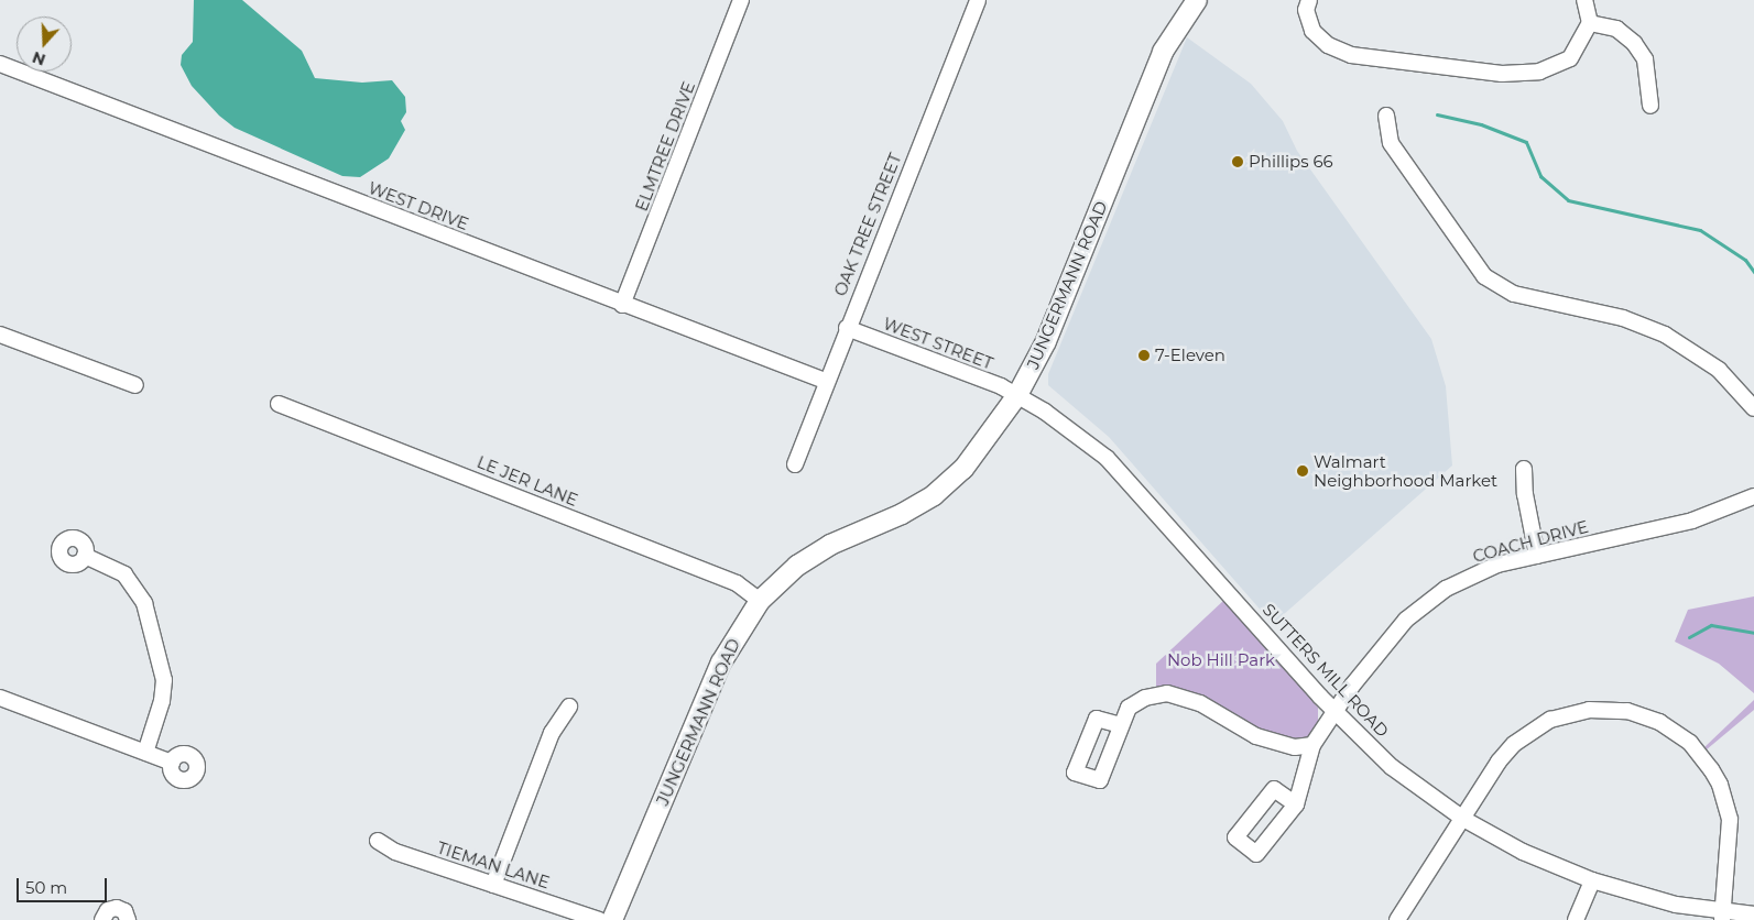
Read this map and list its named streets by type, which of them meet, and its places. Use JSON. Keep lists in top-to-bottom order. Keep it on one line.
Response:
{"streets":{"main road":["JUNGERMANN ROAD"],"street":["ELMTREE DRIVE","WEST DRIVE","OAK TREE STREET","WEST STREET","LE JER LANE","COACH DRIVE","SUTTERS MILL ROAD","TIEMAN LANE"]},"crossings":[["ELMTREE DRIVE","WEST DRIVE"],["WEST DRIVE","OAK TREE STREET"],["OAK TREE STREET","WEST STREET"],["JUNGERMANN ROAD","WEST STREET"],["JUNGERMANN ROAD","LE JER LANE"],["JUNGERMANN ROAD","SUTTERS MILL ROAD"],["WEST STREET","SUTTERS MILL ROAD"],["COACH DRIVE","SUTTERS MILL ROAD"]],"parks":["Nob Hill Park"],"places":["Phillips 66","7-Eleven","Walmart Neighborhood Market"],"scale_bar":"50 m","north":"bottom"}
